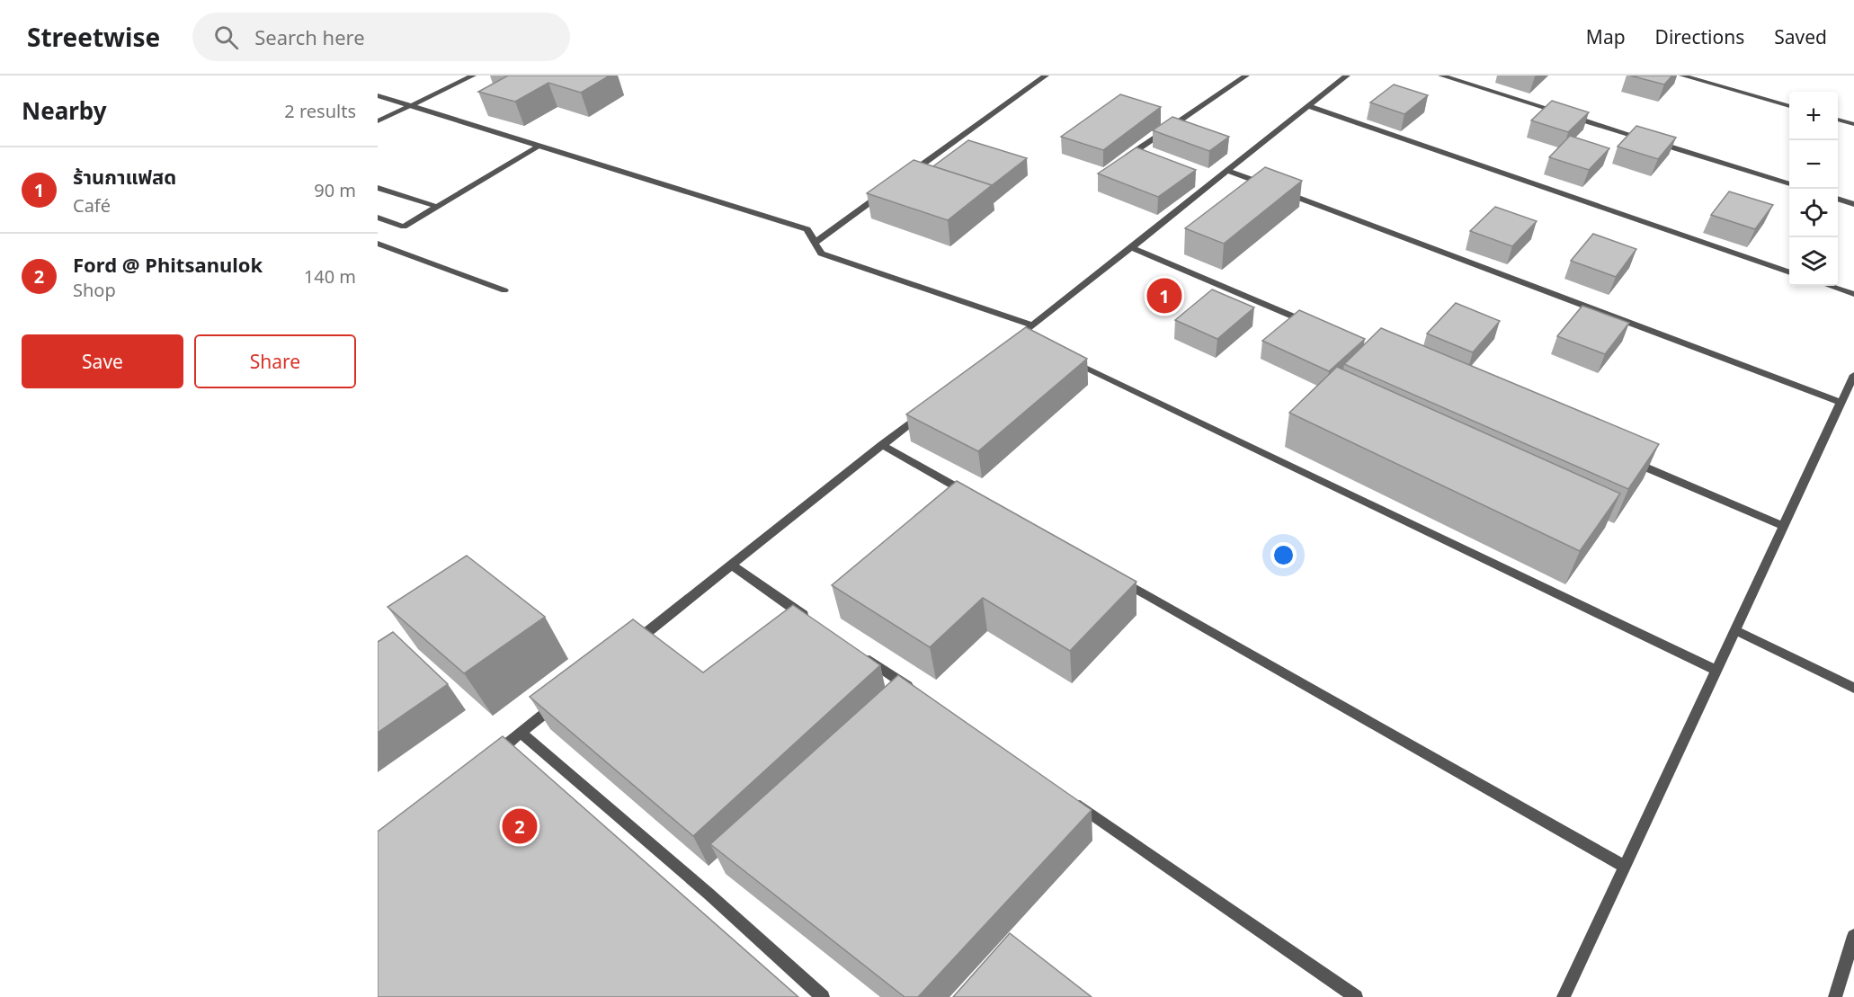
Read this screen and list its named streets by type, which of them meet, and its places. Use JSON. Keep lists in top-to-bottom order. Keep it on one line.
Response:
{"page":{"header":"Streetwise","search":"Search here","nav":["Map","Directions","Saved"],"heading":["Nearby","2 results"],"map_buttons":["+","−"],"list":[{"mark":"1","name":"ร้านกาแฟสด","note":"Café","value":"90 m"},{"mark":"2","name":"Ford @ Phitsanulok","note":"Shop","value":"140 m"}],"pins":["1","2"],"buttons":["Save","Share"]}}
